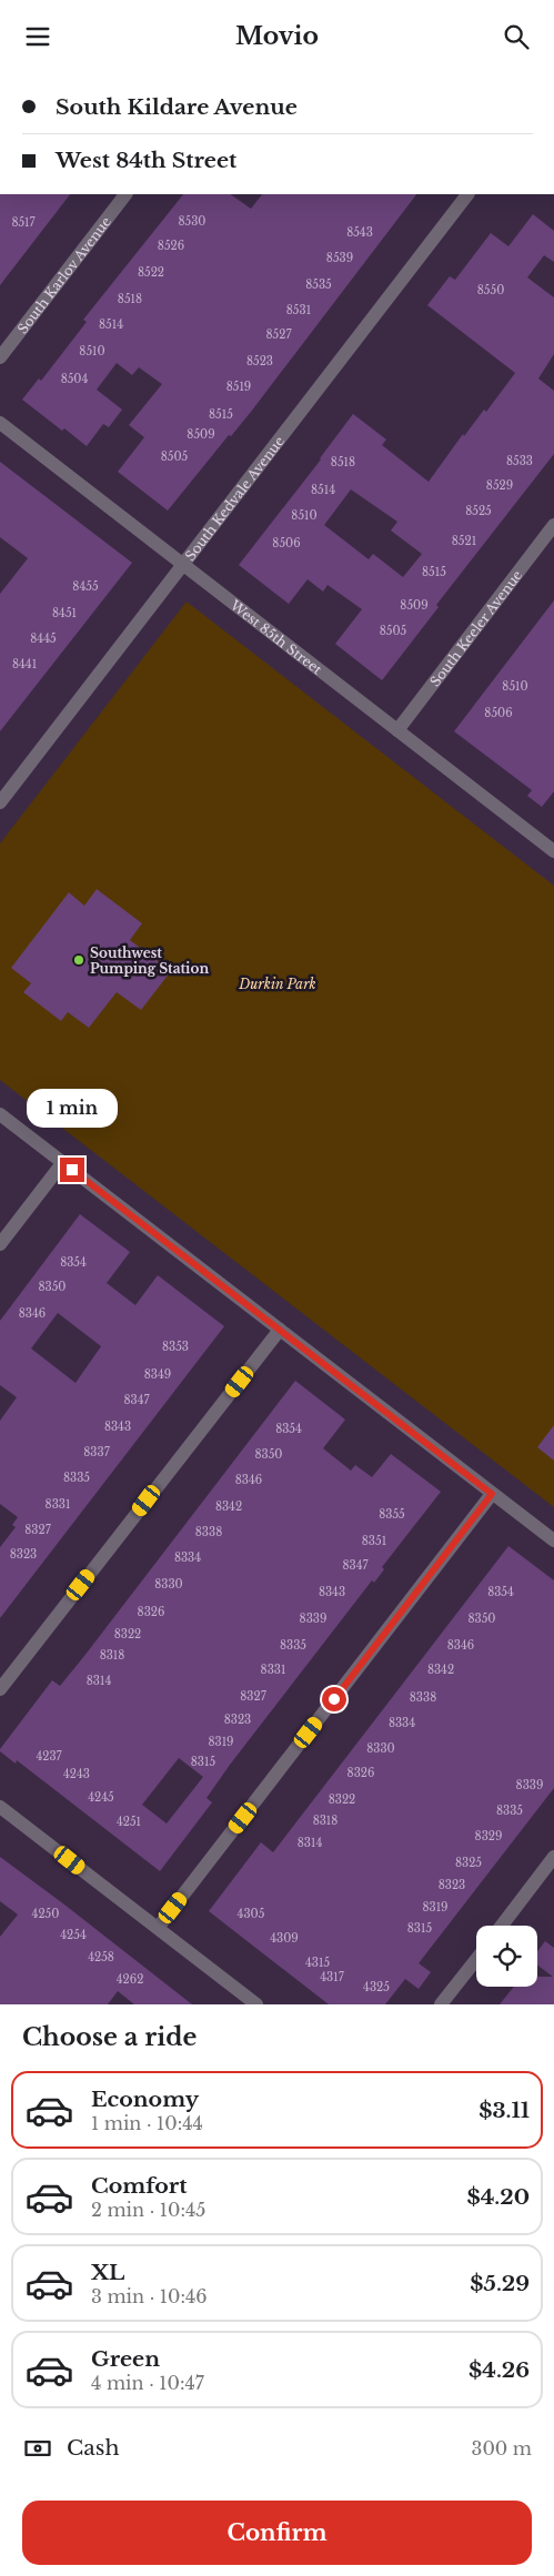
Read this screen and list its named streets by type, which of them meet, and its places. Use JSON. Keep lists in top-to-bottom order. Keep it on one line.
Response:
{"streets":{"street":["South Karlov Avenue","South Kedvale Avenue","South Keeler Avenue","West 85th Street"]},"crossings":[["South Kedvale Avenue","West 85th Street"],["South Keeler Avenue","West 85th Street"]],"parks":["Durkin Park"],"places":["Southwest Pumping Station"],"house_numbers":["8530","8517","8543","8526","8539","8522","8535","8550","8518","8531","8514","8527","8510","8523","8504","8519","8515","8509","8505","8533","8518","8529","8514","8525","8510","8521","8506","8515","8455","8509","8451","8505","8445","8441","8510","8506","8354","8350","8346","8353","8349","8347","8343","8354","8337","8350","8335","8346","8331","8342","8355","8327","8338","8351","8323","8334","8347","8330","8343","8354","8326","8339","8350","8322","8335","8346","8318","8331","8342","8314","8327","8338","8323","8334","8319","8330","4237","8315","8326","4243","8339","4245","8322","8335","8318","4251","8329","8314","8325","8323","8319","4250","4305","8315","4254","4309","4258","4315","4317","4262","4325"],"page":{"header":"Movio","banner":["South Kildare Avenue","West 84th Street"],"bubble":"1 min","heading":"Choose a ride","list":[{"name":"Economy","note":"1 min · 10:44","value":"$3.11"},{"name":"Comfort","note":"2 min · 10:45","value":"$4.20"},{"name":"XL","note":"3 min · 10:46","value":"$5.29"},{"name":"Green","note":"4 min · 10:47","value":"$4.26"}],"pay":["Cash","300 m"],"buttons":"Confirm"}}
